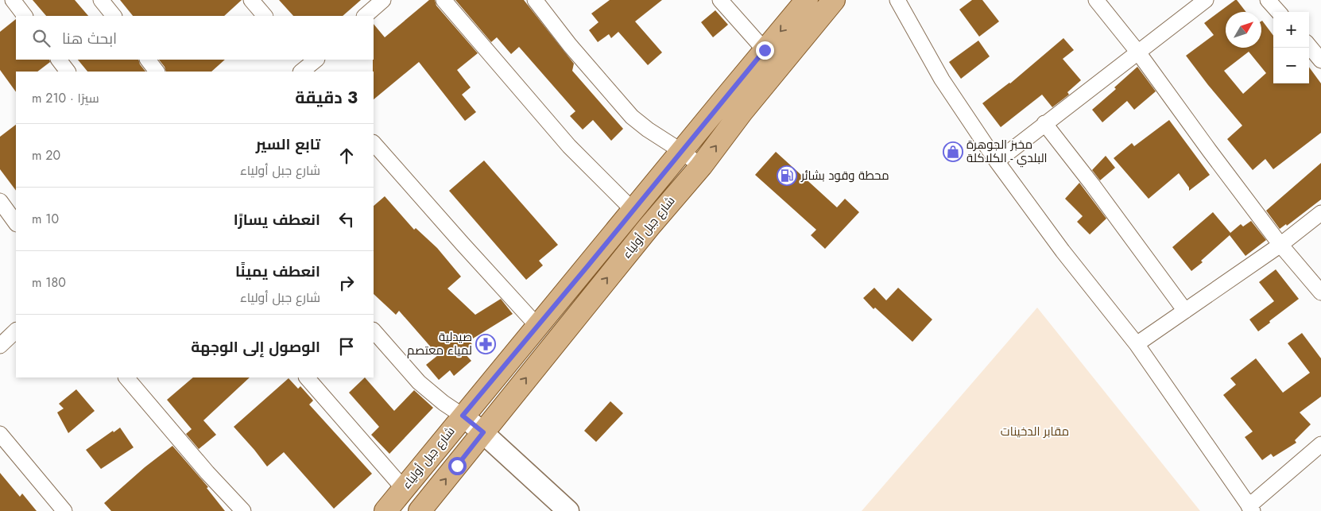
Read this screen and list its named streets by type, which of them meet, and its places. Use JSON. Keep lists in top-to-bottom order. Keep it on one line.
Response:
{"streets":{"main road":["شارع جبل أولياء"]},"parks":["مقابر الدخينات"],"places":{"shop":["مخبز الجوهرة البلدي - الكلاكلة"],"fuel station":["محطة وقود بشائر"],"pharmacy":["صيدلية لمياء معتصم"]},"north":"top right","page":{"map_buttons":["+","−"],"search":"ابحث هنا","heading":["3 دقيقة","سيرًا · 210 m"],"list":[["تابع السير","شارع جبل أولياء","20 m"],["انعطف يسارًا","10 m"],["انعطف يمينًا","شارع جبل أولياء","180 m"],"الوصول إلى الوجهة"]}}
